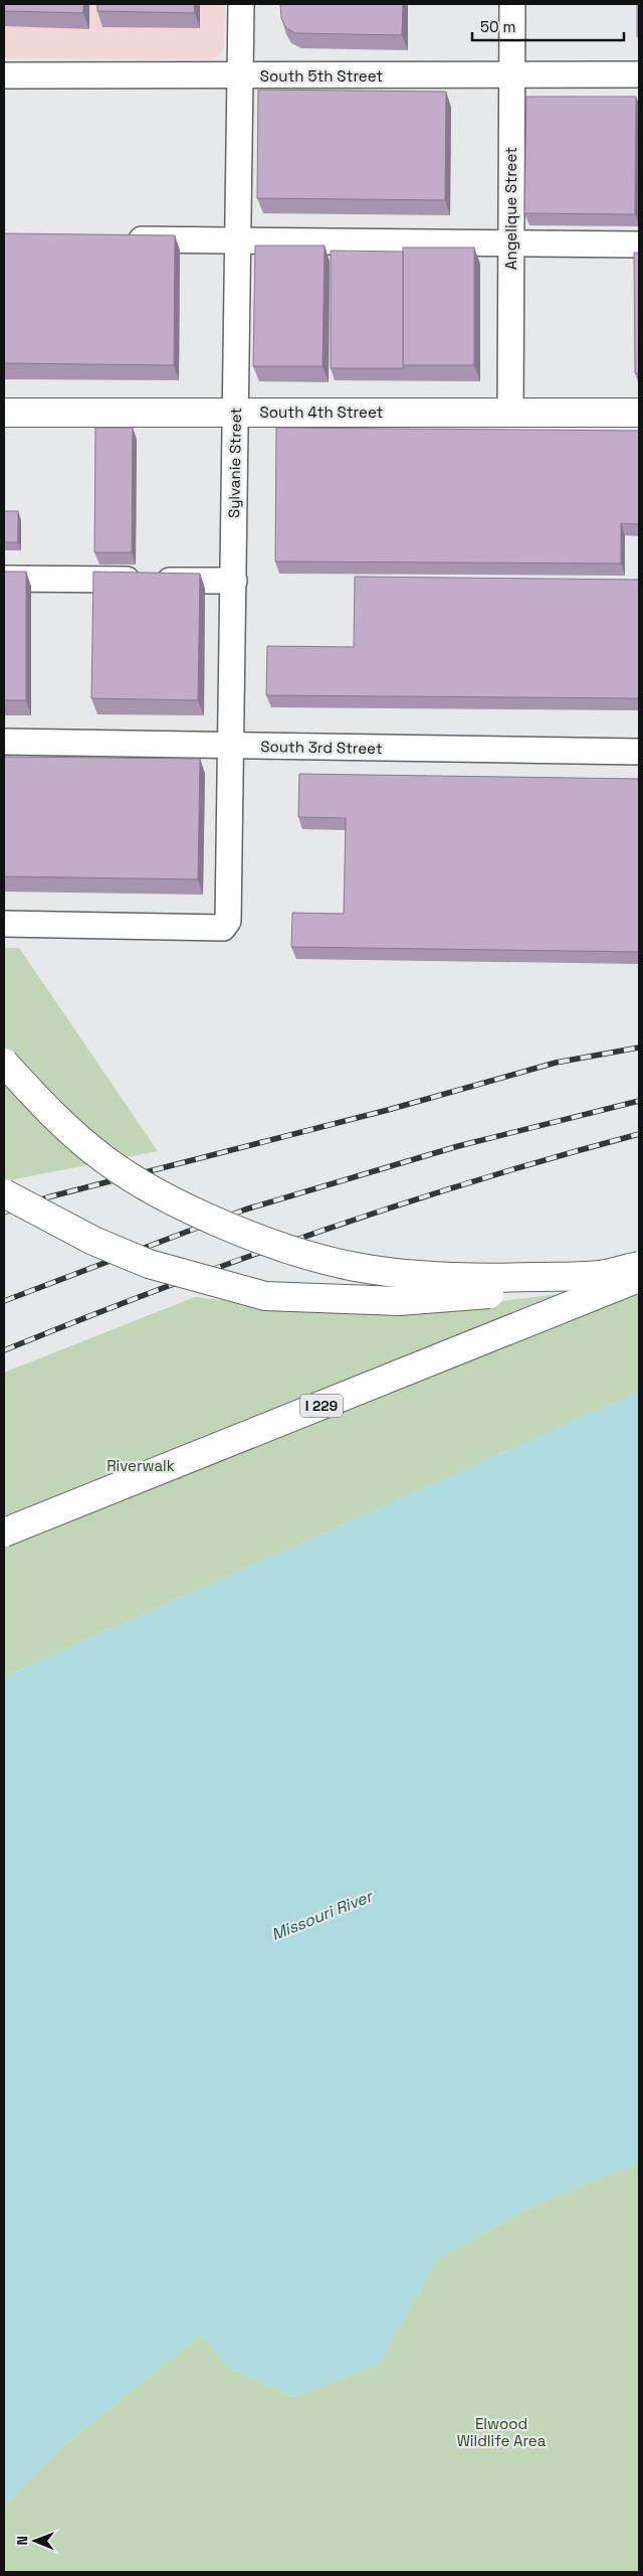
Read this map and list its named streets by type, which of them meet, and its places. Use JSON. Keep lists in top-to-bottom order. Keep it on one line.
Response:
{"streets":{"main road":["South 4th Street","I 229"],"street":["South 5th Street","Angelique Street","Sylvanie Street","South 3rd Street"]},"crossings":[["South 5th Street","Angelique Street"],["South 5th Street","Sylvanie Street"],["Angelique Street","South 4th Street"],["South 4th Street","Sylvanie Street"],["Sylvanie Street","South 3rd Street"]],"water":["Missouri River"],"parks":["Riverwalk","Elwood Wildlife Area"],"scale_bar":"50 m","north":"left"}
